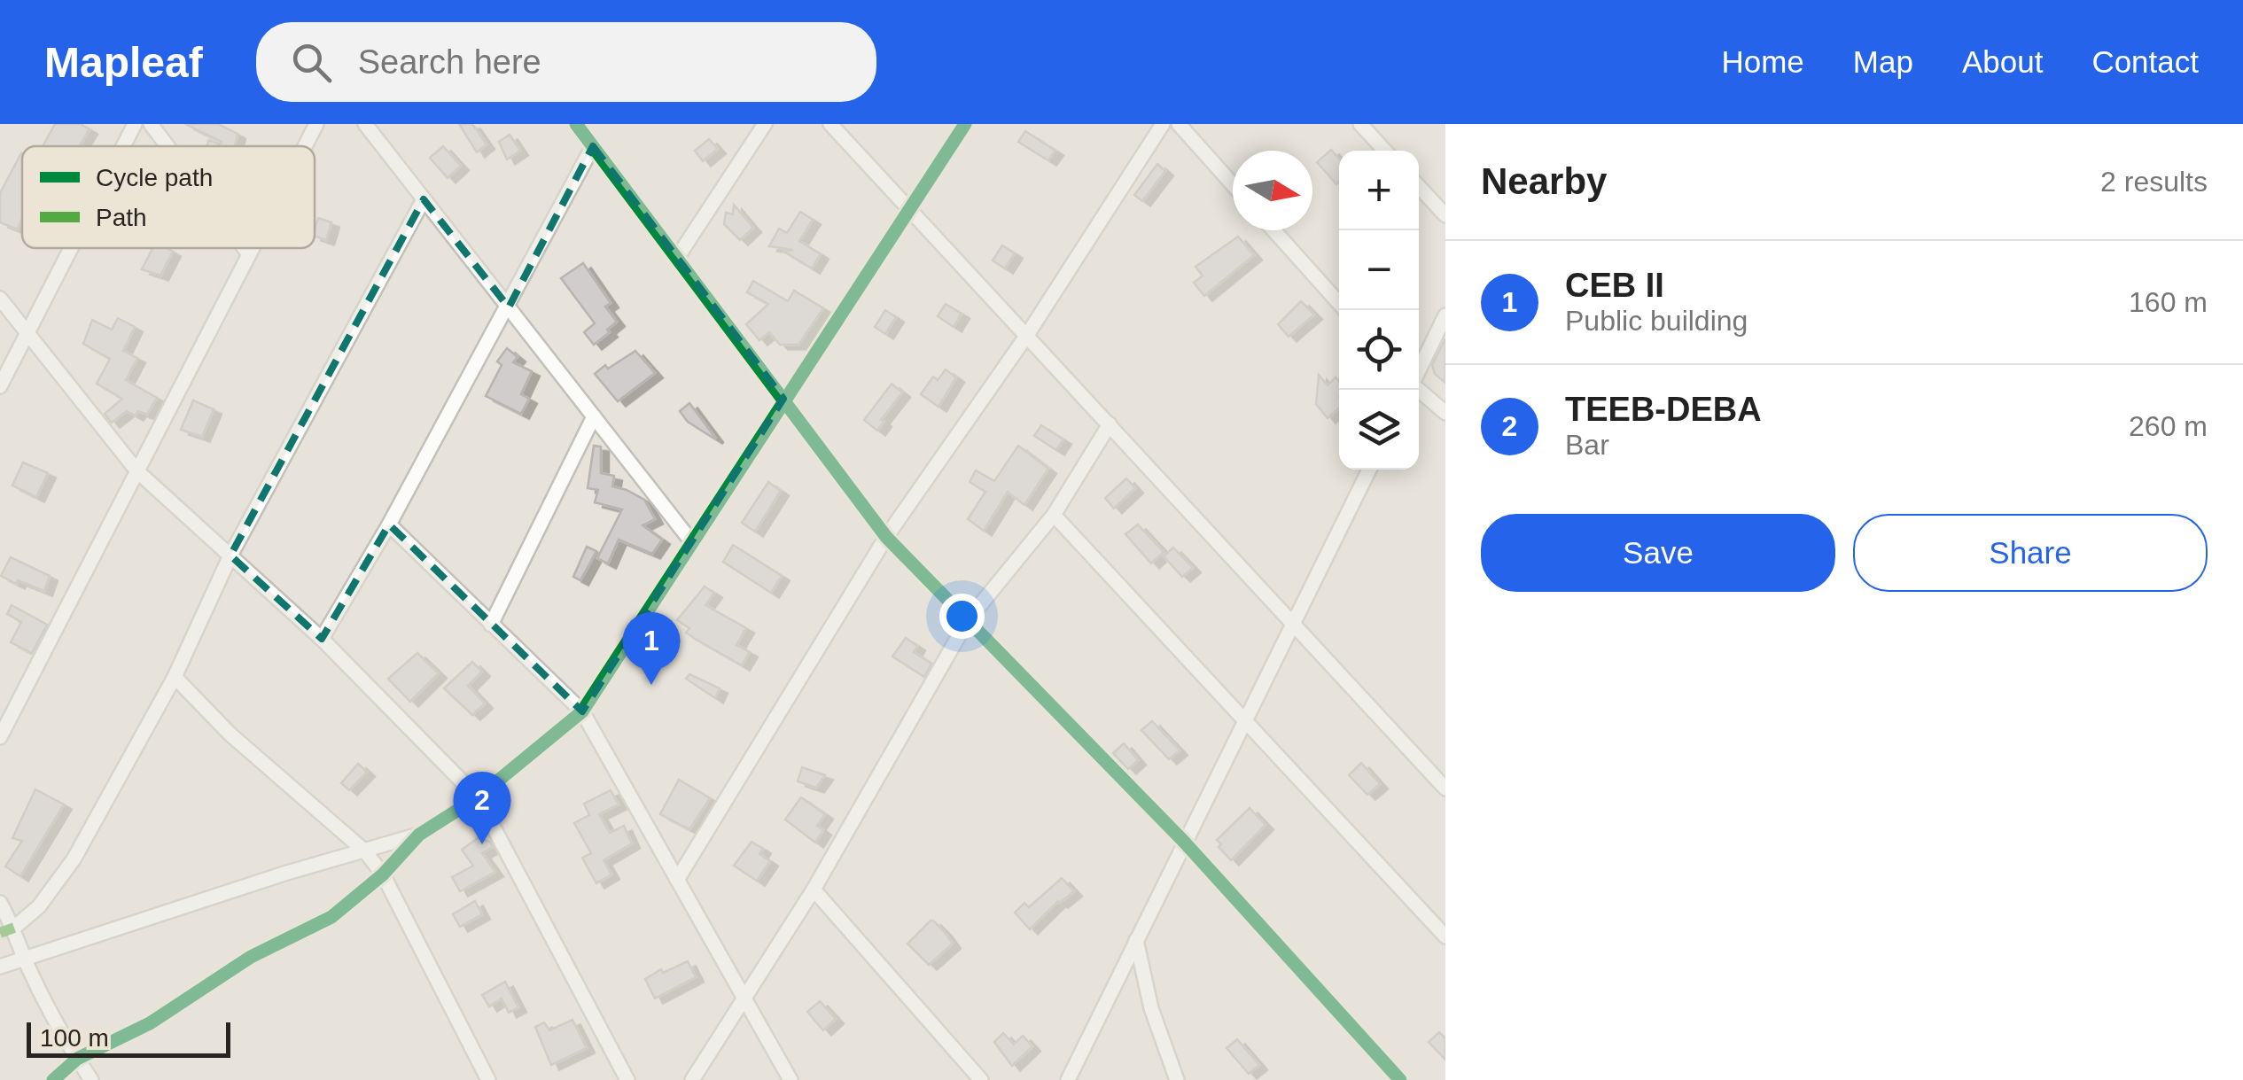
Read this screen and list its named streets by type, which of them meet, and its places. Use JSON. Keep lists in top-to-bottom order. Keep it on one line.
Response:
{"legend":["Cycle path","Path"],"scale_bar":"100 m","north":"right","page":{"header":"Mapleaf","search":"Search here","nav":["Home","Map","About","Contact"],"heading":["Nearby","2 results"],"map_buttons":["+","−"],"list":[{"mark":"1","name":"CEB II","note":"Public building","value":"160 m"},{"mark":"2","name":"TEEB-DEBA","note":"Bar","value":"260 m"}],"buttons":["Save","Share"],"pins":["1","2"],"scale":"100 m"}}
